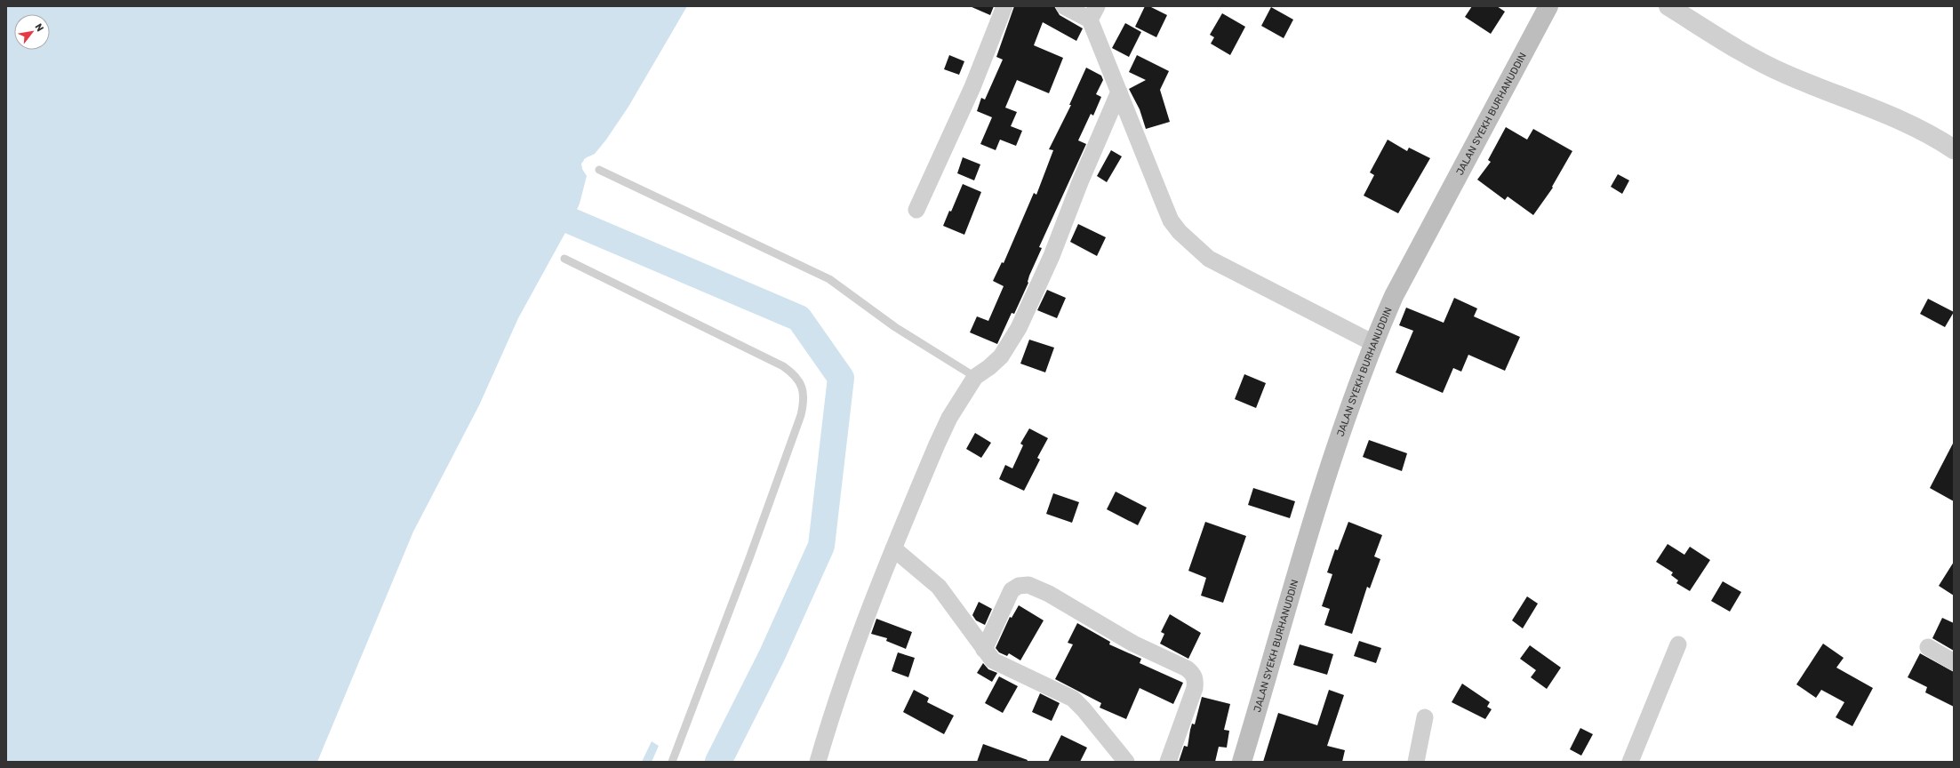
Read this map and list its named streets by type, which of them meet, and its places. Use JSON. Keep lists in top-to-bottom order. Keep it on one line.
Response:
{"streets":{"main road":["JALAN SYEKH BURHANUDDIN"]},"north":"top right"}
